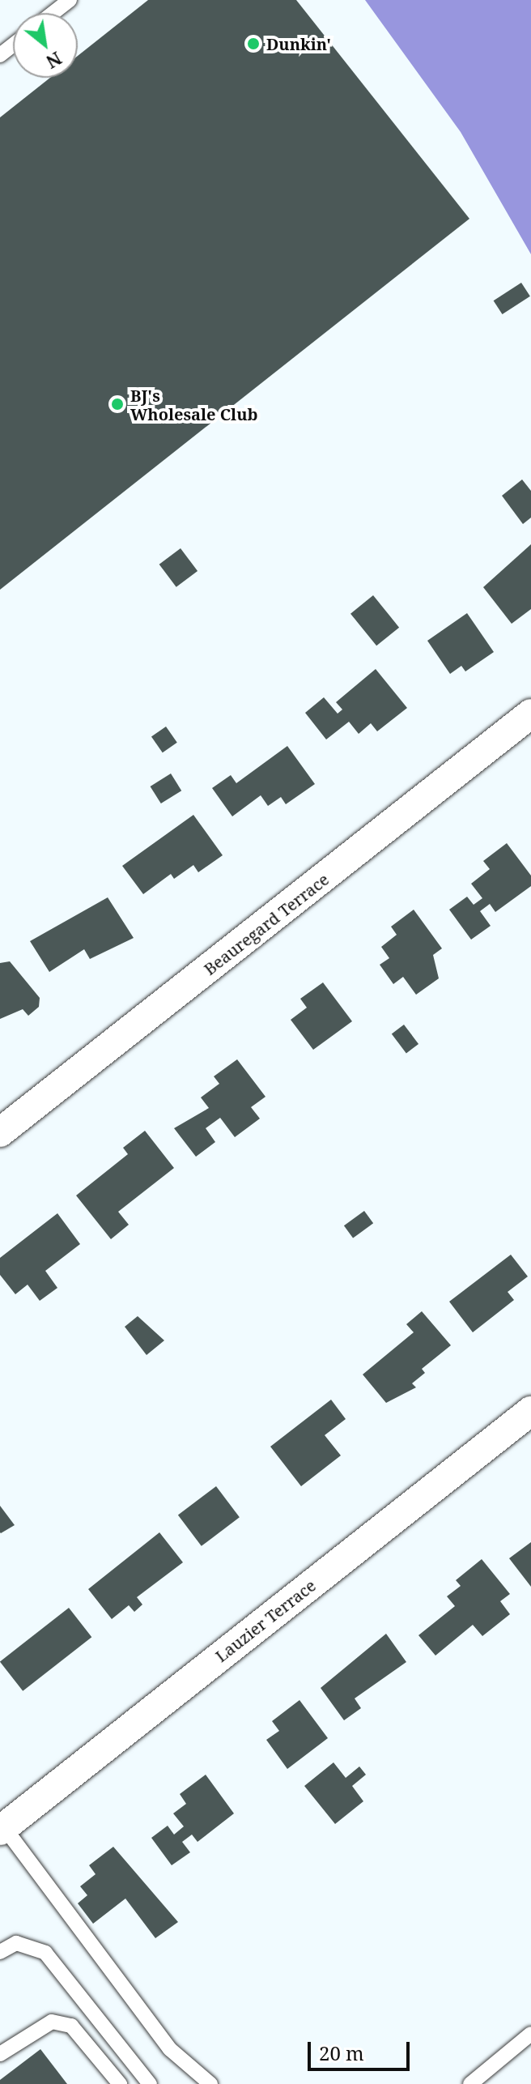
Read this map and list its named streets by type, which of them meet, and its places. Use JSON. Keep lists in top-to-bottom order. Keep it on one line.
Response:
{"streets":{"street":["Beauregard Terrace","Lauzier Terrace"]},"places":["Dunkin'","BJ's Wholesale Club"],"scale_bar":"20 m","north":"bottom right"}
